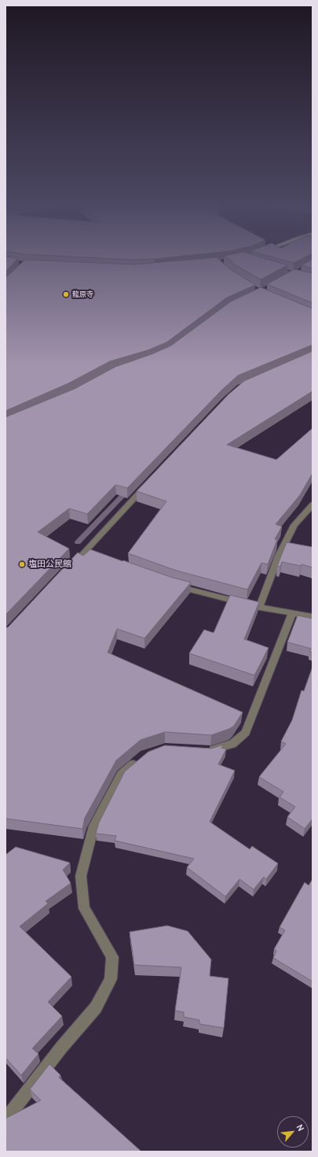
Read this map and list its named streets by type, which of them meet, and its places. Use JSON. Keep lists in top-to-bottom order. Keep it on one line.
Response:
{"places":["龍原寺","塩田公民館"],"north":"top right"}
